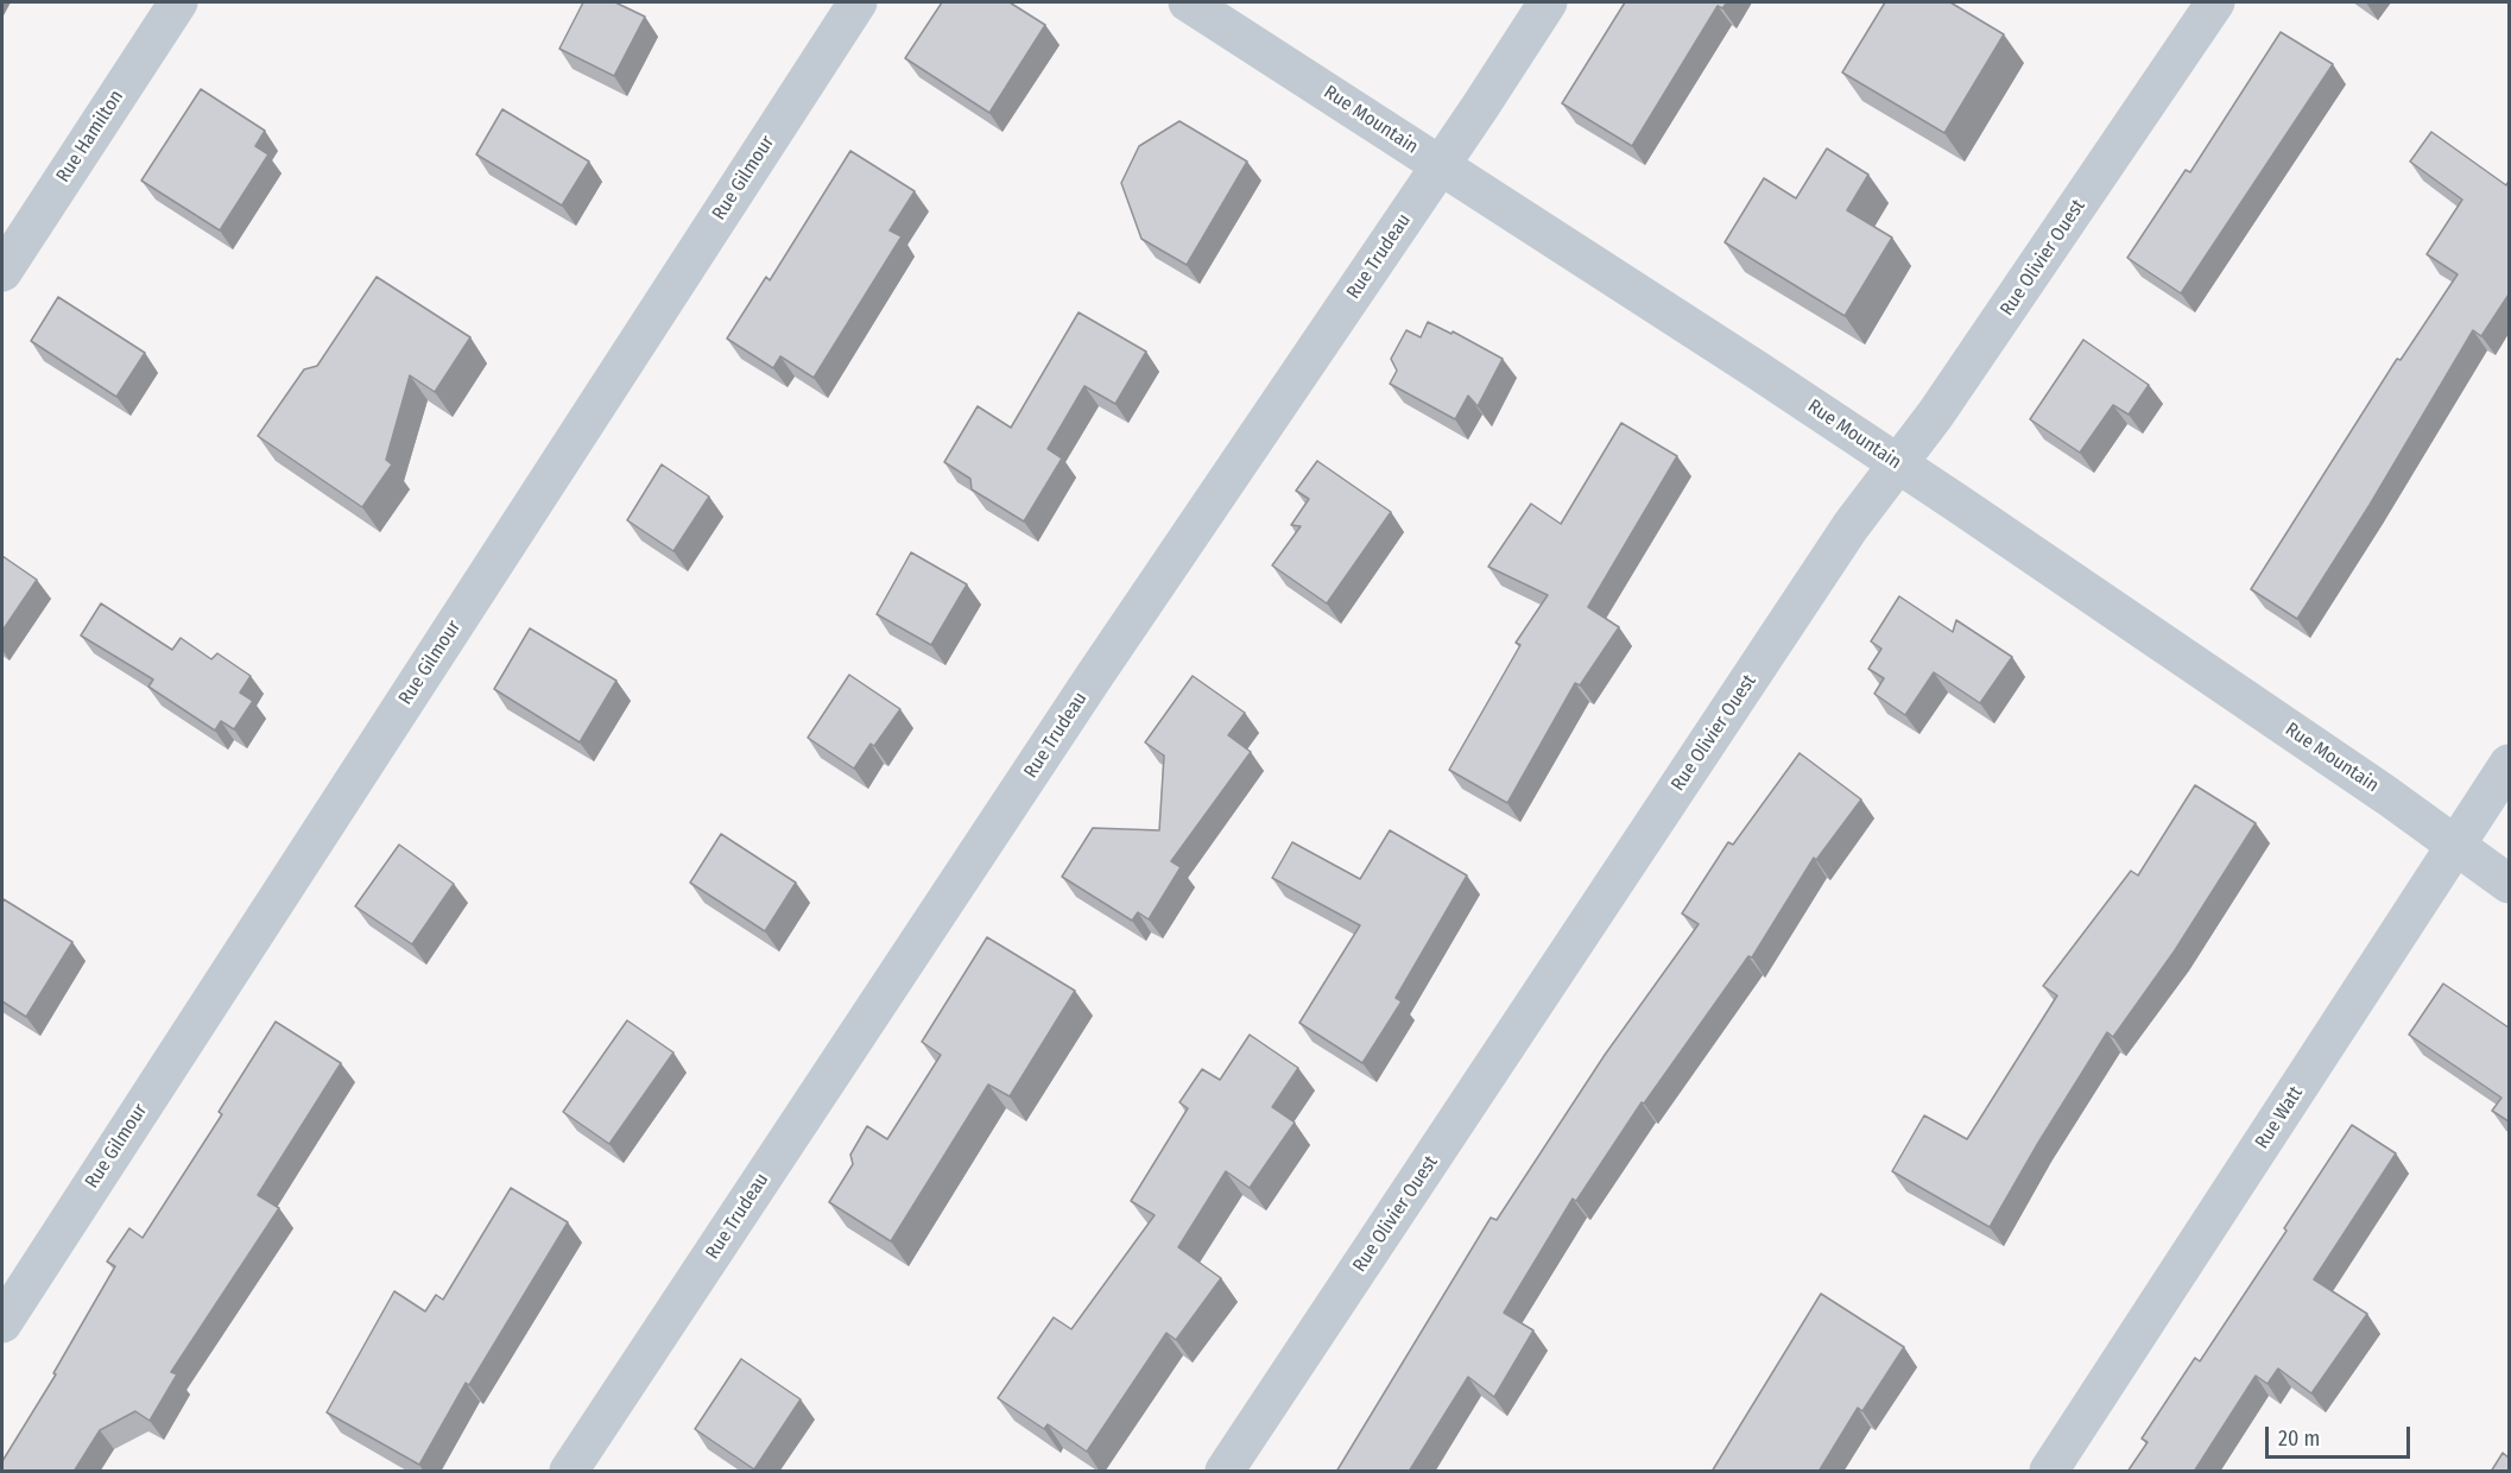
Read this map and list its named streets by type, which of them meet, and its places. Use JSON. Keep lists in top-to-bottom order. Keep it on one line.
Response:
{"streets":{"street":["Rue Mountain","Rue Hamilton","Rue Gilmour","Rue Trudeau","Rue Olivier Ouest","Rue Watt"]},"crossings":[["Rue Mountain","Rue Trudeau"],["Rue Mountain","Rue Olivier Ouest"],["Rue Mountain","Rue Watt"]],"scale_bar":"20 m"}
